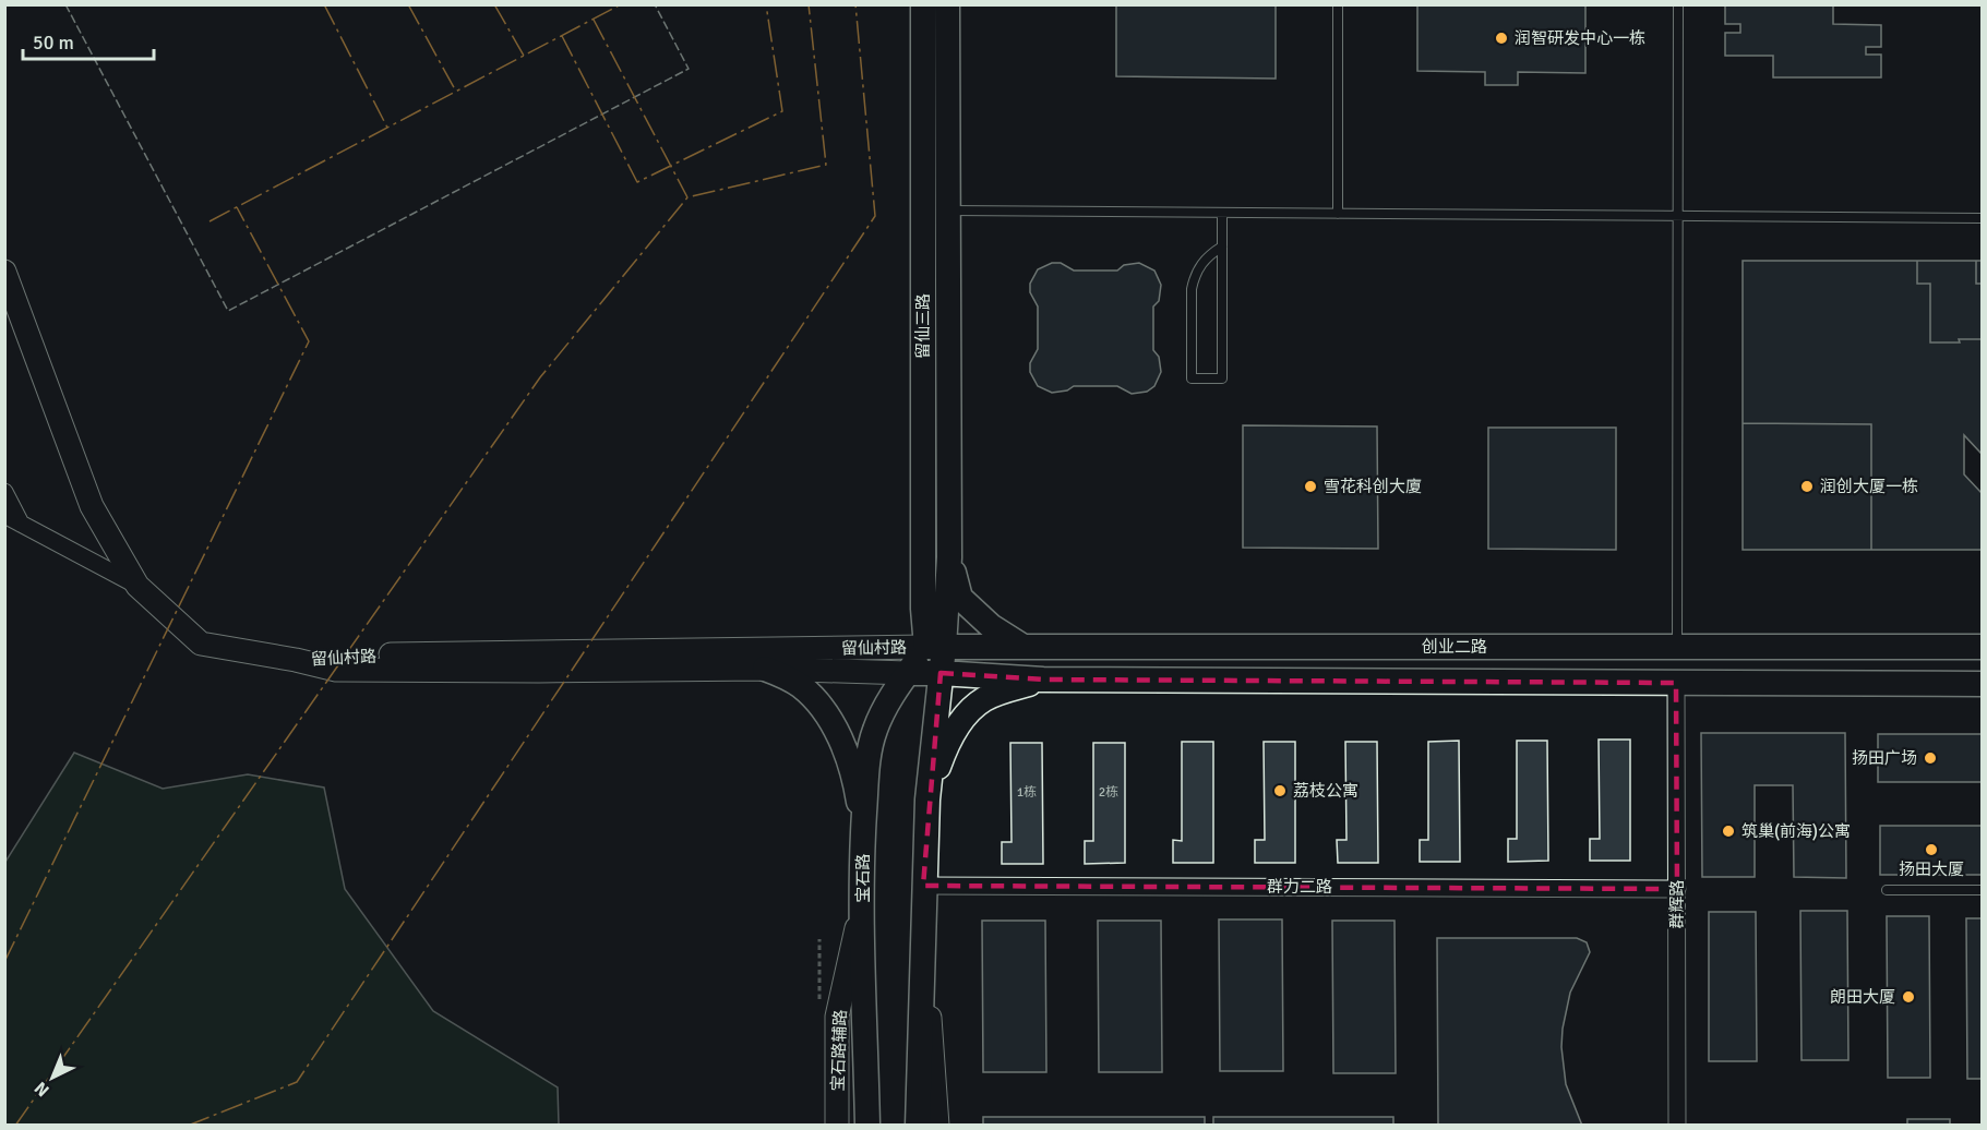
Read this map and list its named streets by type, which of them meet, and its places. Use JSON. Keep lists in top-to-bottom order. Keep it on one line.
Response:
{"streets":{"main road":["留仙三路","创业二路","宝石路"],"street":["留仙村路","群力二路","群辉路","宝石路辅路"]},"crossings":[["留仙三路","创业二路"],["留仙三路","留仙村路"],["留仙三路","宝石路"],["创业二路","留仙村路"],["创业二路","宝石路"],["留仙村路","宝石路"],["宝石路","宝石路辅路"],["群力二路","群辉路"]],"places":["润智研发中心一栋","雪花科创大廈","润创大厦一栋","扬田广场","荔枝公寓","筑巢(前海)公寓","扬田大厦","朗田大厦"],"house_numbers":["1栋","2栋"],"scale_bar":"50 m","north":"bottom left"}
